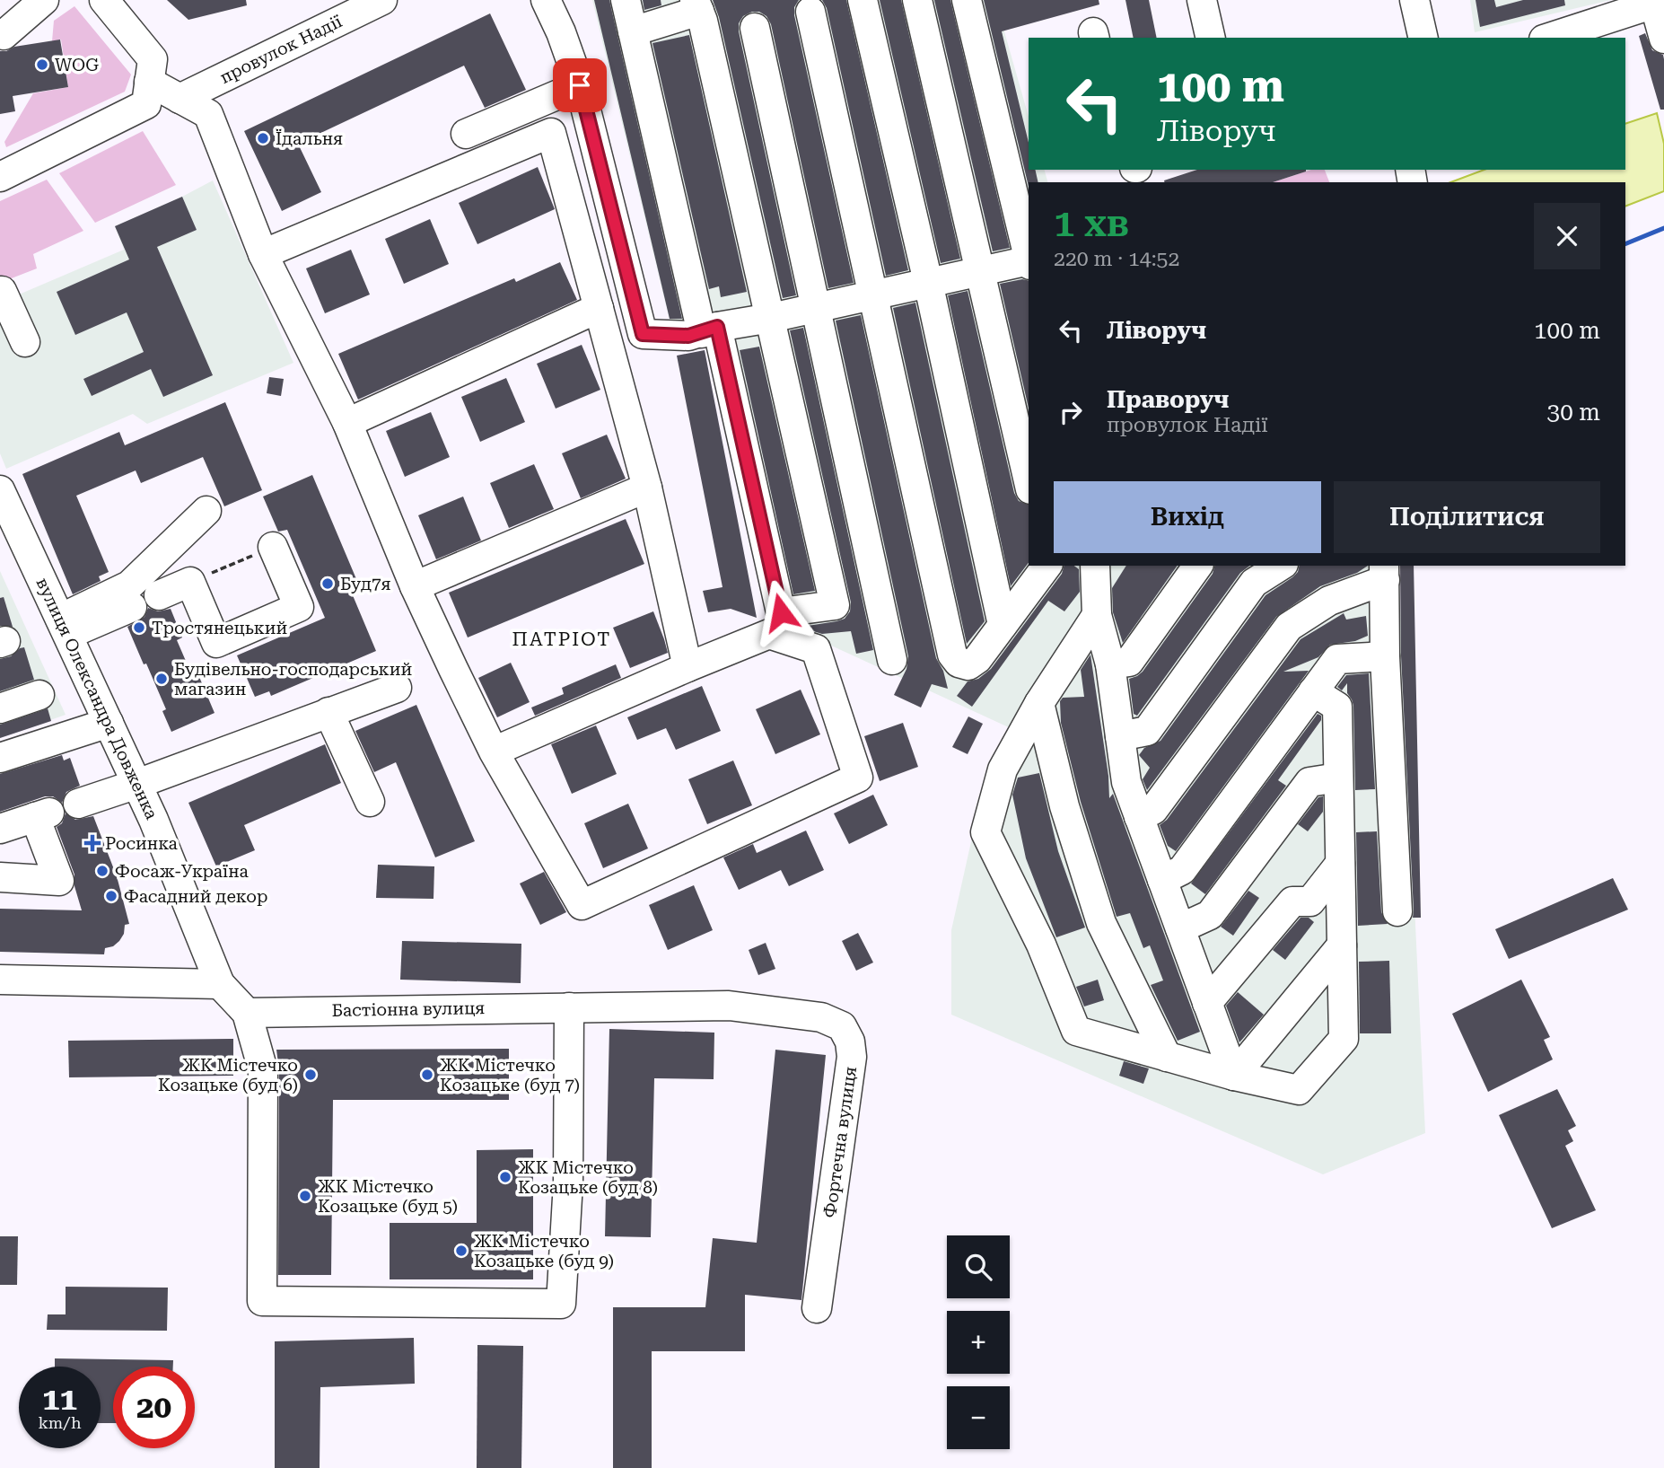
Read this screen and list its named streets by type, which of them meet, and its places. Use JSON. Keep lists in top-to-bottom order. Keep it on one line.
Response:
{"streets":{"street":["провулок Надії","вулиця Олександра Довженка","Бастіонна вулиця","Фортечна вулиця"]},"crossings":[["Бастіонна вулиця","Фортечна вулиця"]],"districts":["ПАТРІОТ"],"places":{"other":["WOG","Їдальня","Буд7я","Тростянецький","Будівельно-господарський магазин","Фосаж-Україна","Фасадний декор","ЖК Містечко Козацьке (буд 6)","ЖК Містечко Козацьке (буд 7)","ЖК Містечко Козацьке (буд 8)","ЖК Містечко Козацьке (буд 5)","ЖК Містечко Козацьке (буд 9)"],"health":["Росинка"]},"page":{"turn":["100 m","Ліворуч"],"heading":["1 хв","220 m · 14:52"],"list":[{"name":"Ліворуч","value":"100 m"},{"name":"Праворуч","note":"провулок Надії","value":"30 m"}],"buttons":["Вихід","Поділитися"],"map_buttons":["+","−"],"speed":"11 km/h","limit":"20"}}
